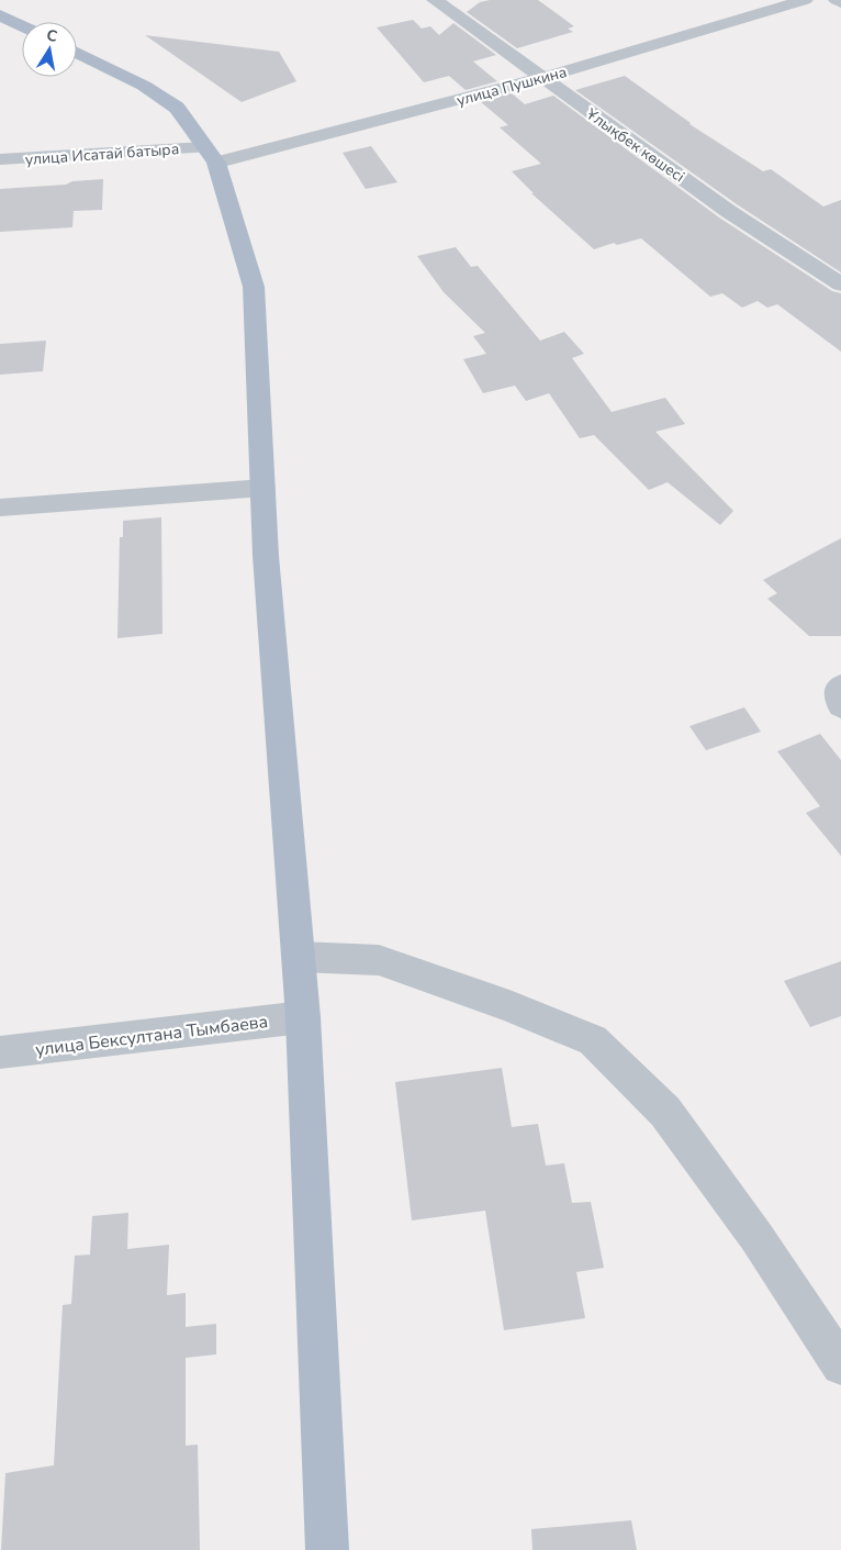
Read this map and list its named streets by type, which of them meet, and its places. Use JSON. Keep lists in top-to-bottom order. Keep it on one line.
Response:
{"streets":{"street":["улица Пушкина","Ұлықбек көшесі","улица Исатай батыра","улица Бексултана Тымбаева"]},"crossings":[["улица Пушкина","Ұлықбек көшесі"],["улица Пушкина","улица Исатай батыра"]],"north":"top"}
